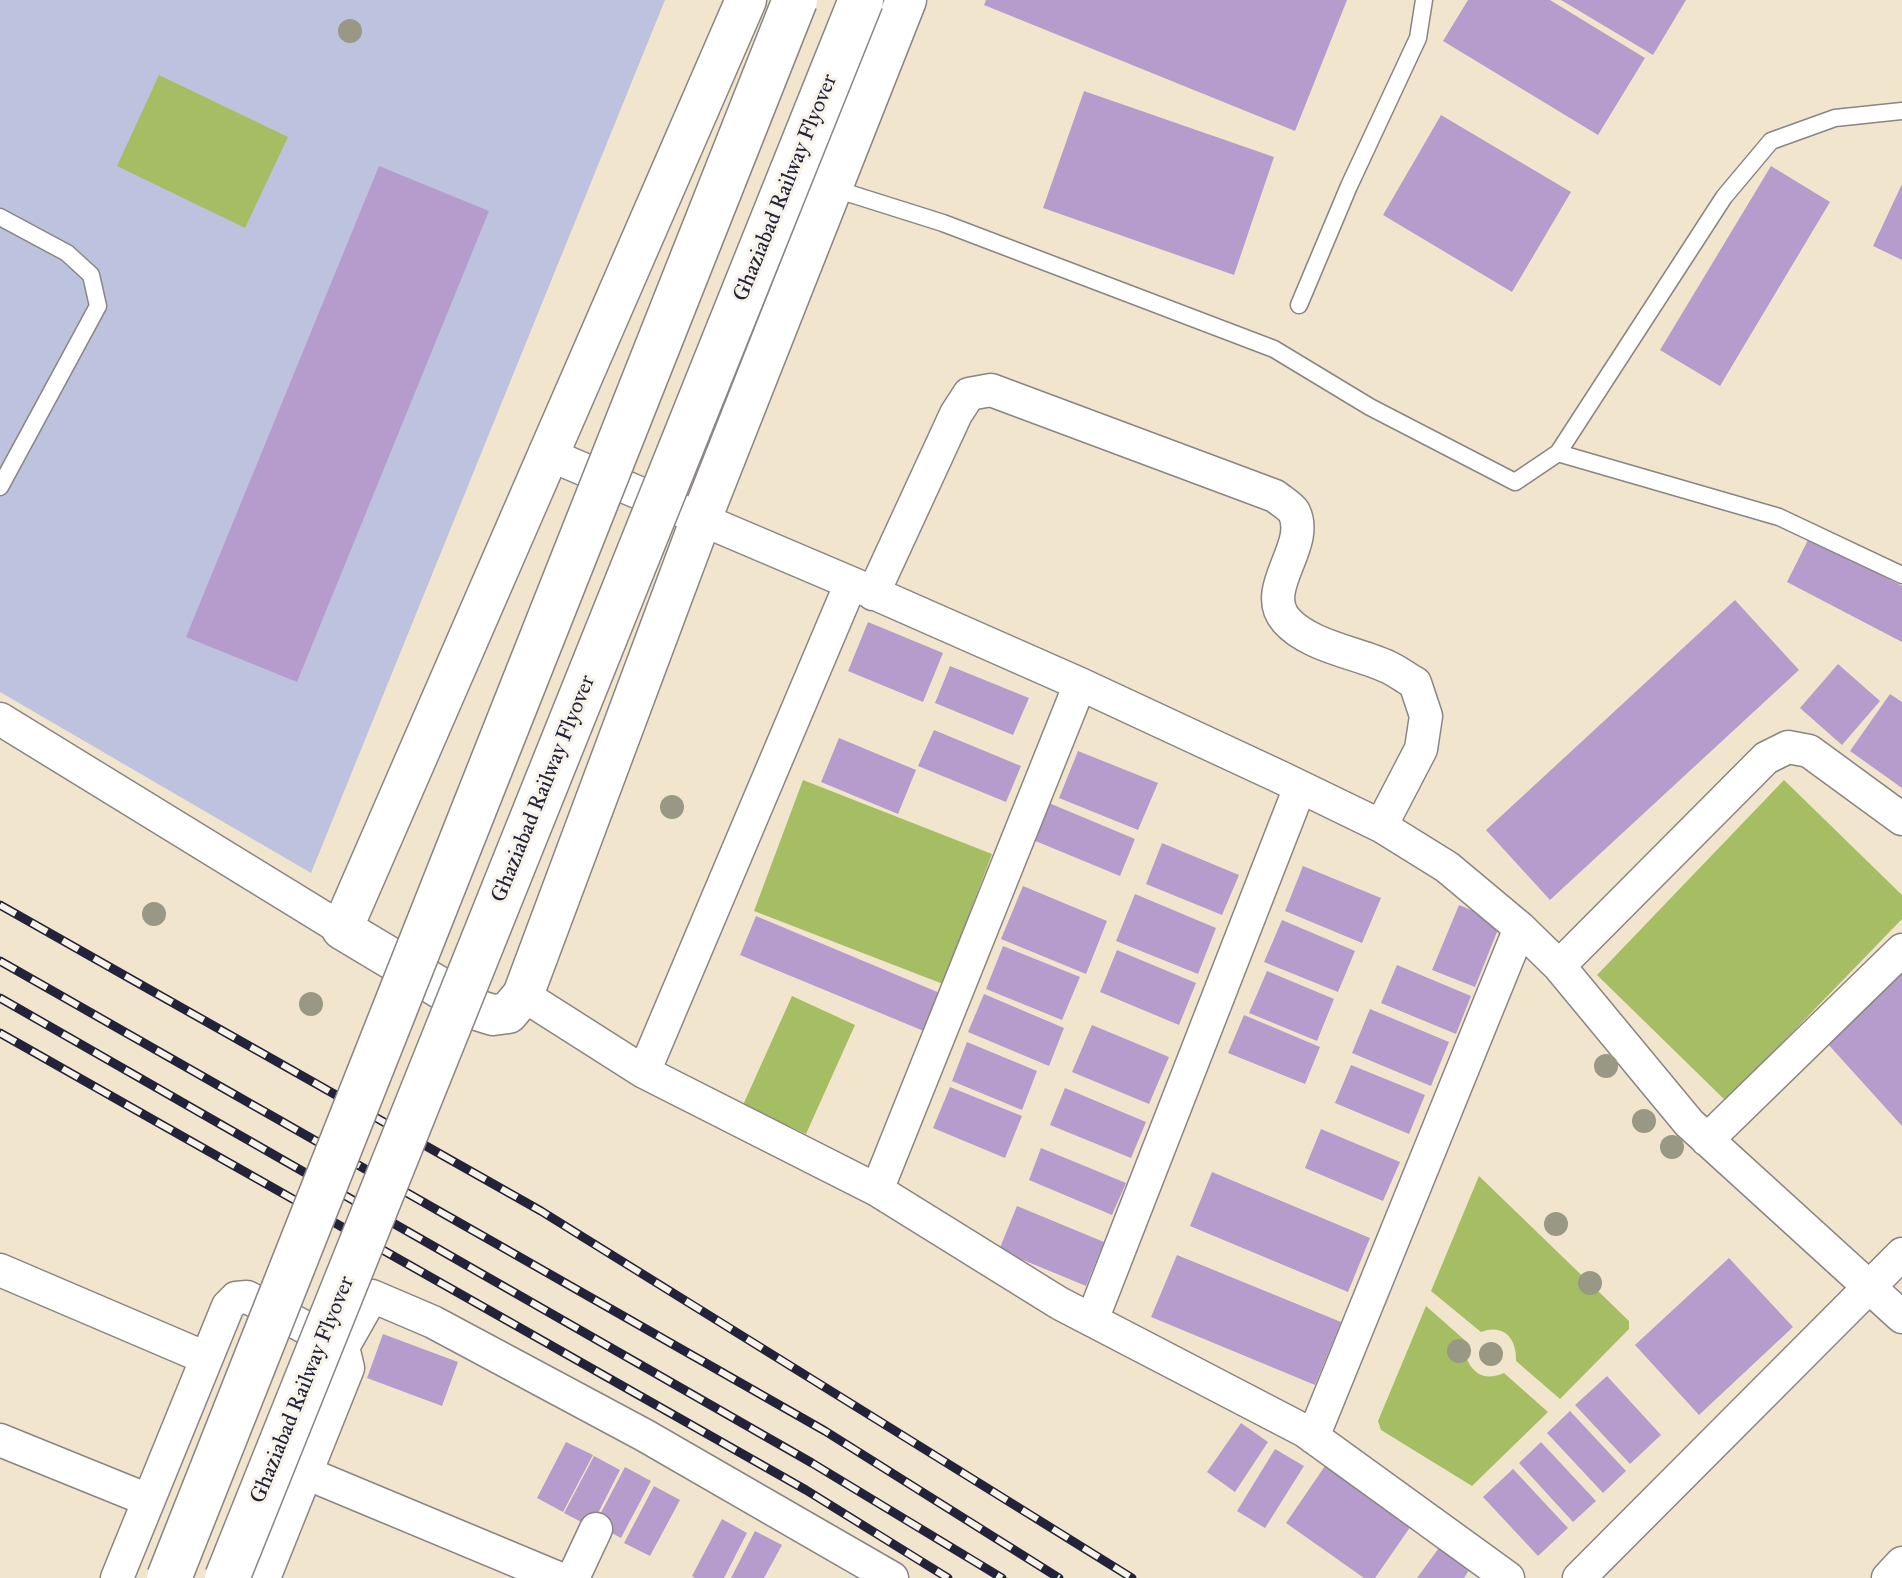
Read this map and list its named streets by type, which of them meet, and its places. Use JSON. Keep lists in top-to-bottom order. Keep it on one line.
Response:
{"streets":{"highway":["Ghaziabad Railway Flyover"]}}
